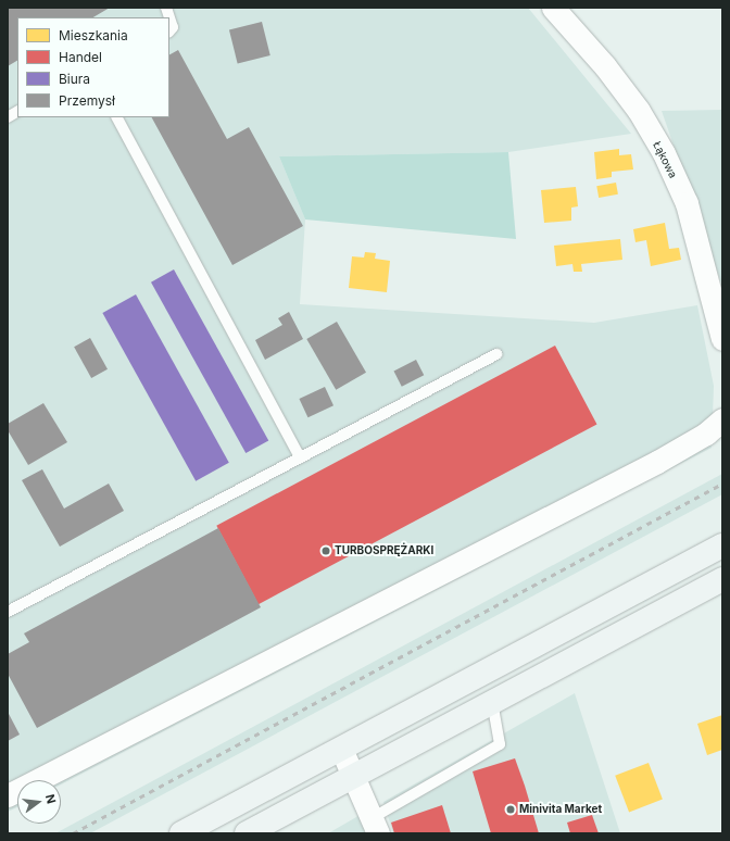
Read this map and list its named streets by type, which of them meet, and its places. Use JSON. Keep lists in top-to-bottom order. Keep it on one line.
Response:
{"streets":{"street":["Łąkowa"]},"places":["TURBOSPRĘŻARKI","Minivita Market"],"legend":["Mieszkania","Handel","Biura","Przemysł"],"north":"right"}
